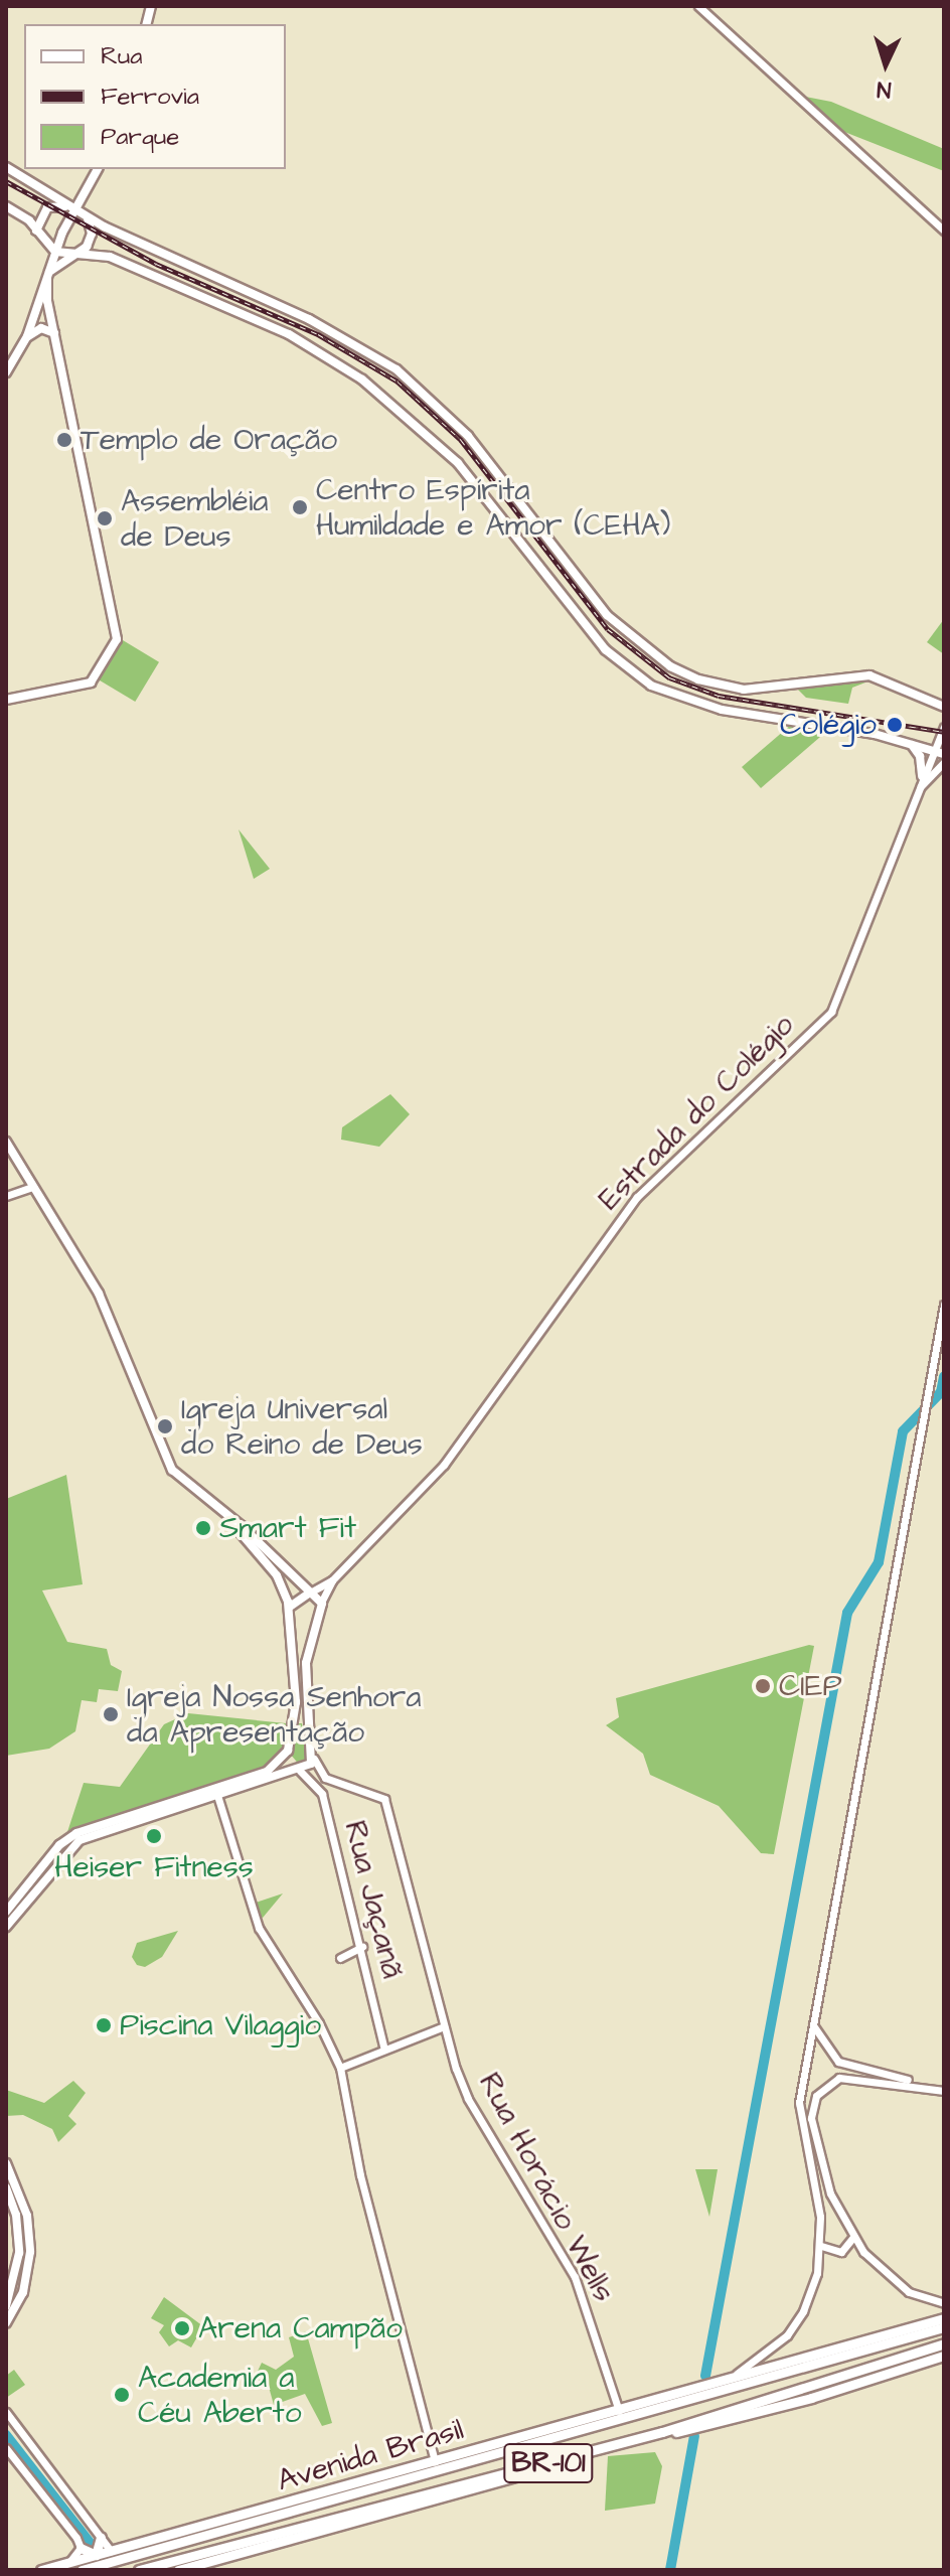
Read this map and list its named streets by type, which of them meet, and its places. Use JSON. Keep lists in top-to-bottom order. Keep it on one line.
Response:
{"streets":{"highway":["Avenida Brasil","BR-101"],"street":["Estrada do Colégio","Rua Jaçanã","Rua Horácio Wells"]},"crossings":[["Rua Horácio Wells","Avenida Brasil"]],"places":["Templo de Oração","Centro Espírita Humildade e Amor (CEHA)","Assembléia de Deus","Colégio","Igreja Universal do Reino de Deus","Smart Fit","CIEP","Igreja Nossa Senhora da Apresentação","Heiser Fitness","Piscina Vilaggio","Arena Campão","Academia a Céu Aberto"],"legend":["Rua","Ferrovia","Parque"],"north":"bottom"}
